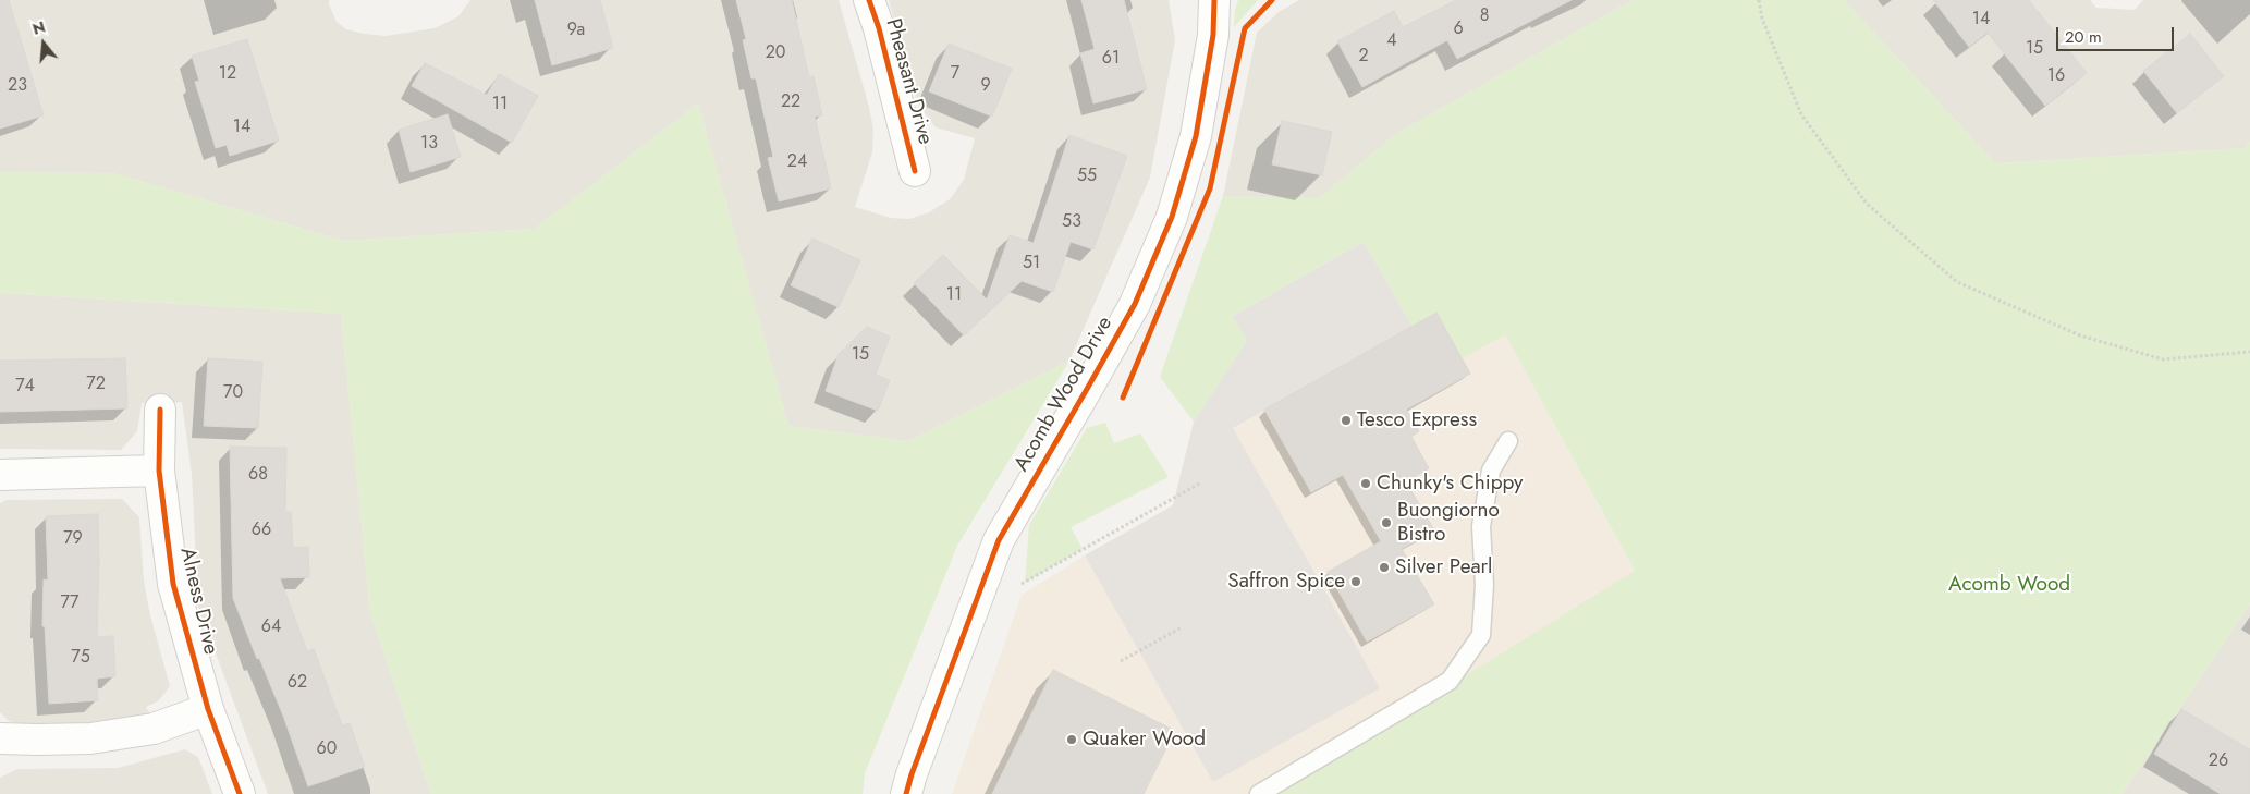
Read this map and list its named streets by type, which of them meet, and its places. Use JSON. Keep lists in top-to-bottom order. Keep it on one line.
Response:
{"streets":{"street":["Pheasant Drive","Acomb Wood Drive","Alness Drive"]},"parks":["Acomb Wood"],"places":["Tesco Express","Chunky's Chippy","Buongiorno Bistro","Silver Pearl","Saffron Spice","Quaker Wood"],"house_numbers":["8","14","6","9a","4","15","20","2","61","12","7","16","23","9","22","11","14","13","24","55","53","51","11","15","72","74","70","68","66","79","77","64","75","62","60","26"],"scale_bar":"20 m","north":"top"}
